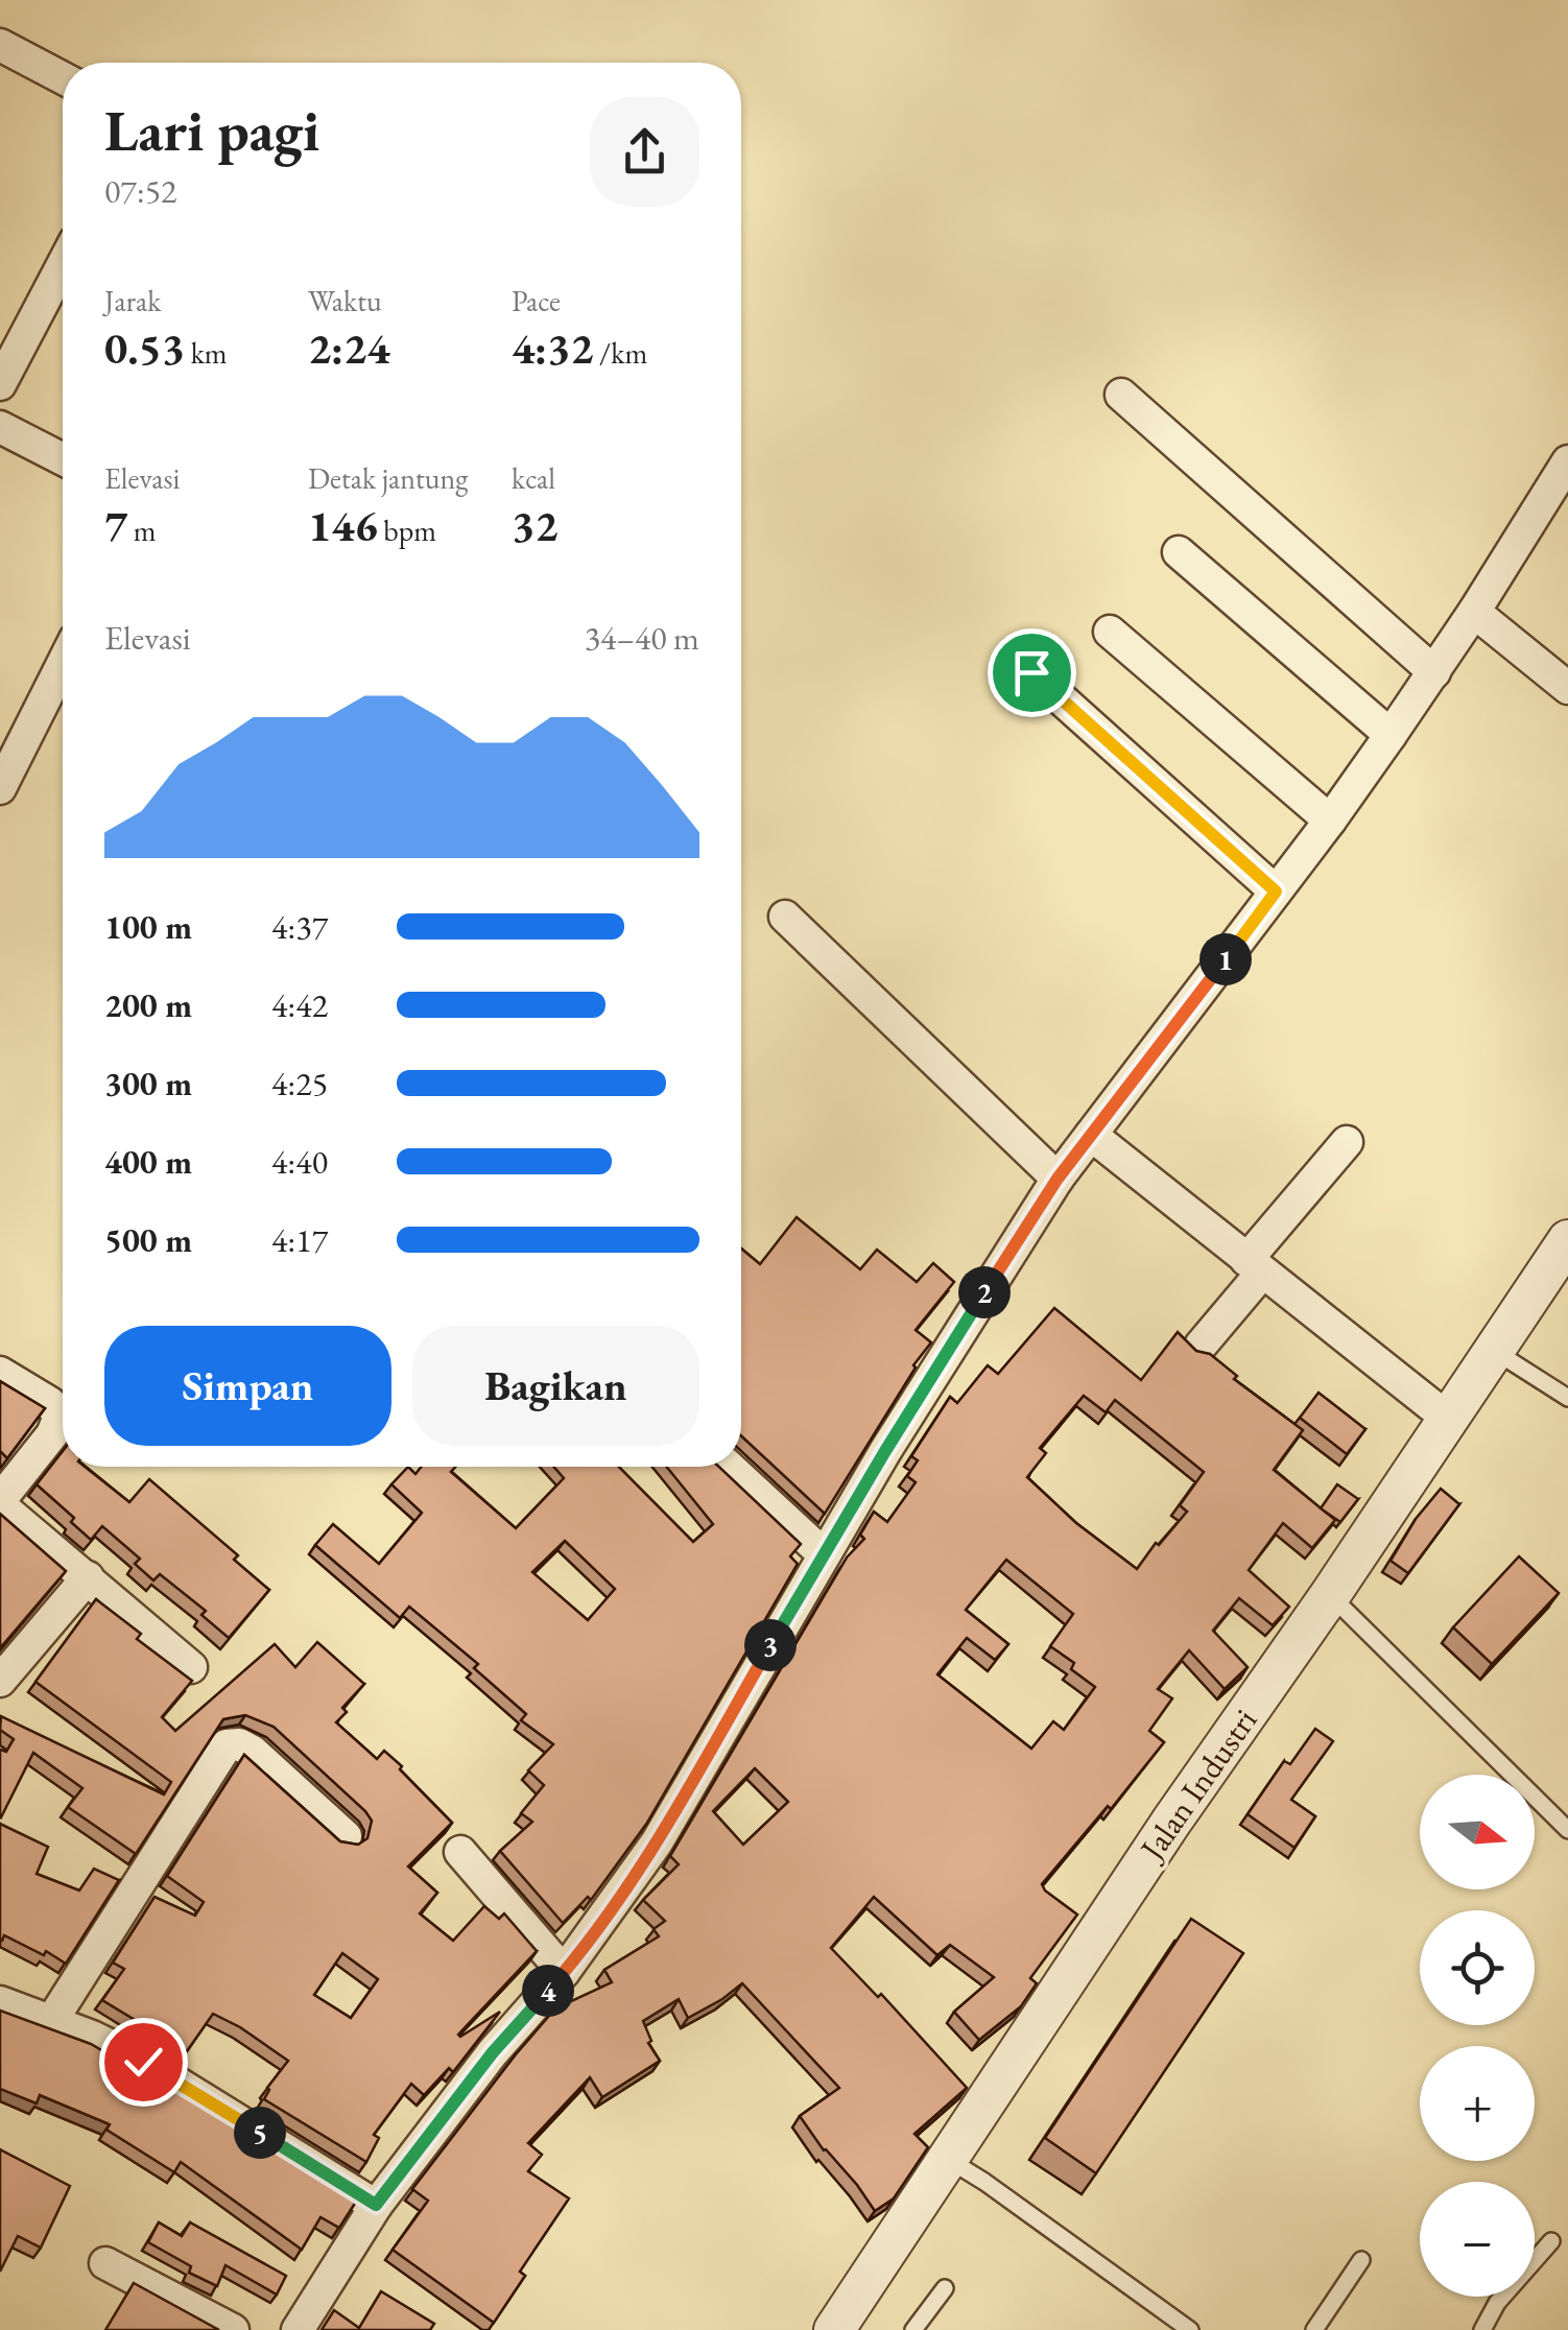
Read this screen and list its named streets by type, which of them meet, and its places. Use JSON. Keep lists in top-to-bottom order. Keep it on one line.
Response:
{"streets":{"street":["Jalan Industri"]},"north":"right","page":{"heading":["Lari pagi","07:52"],"stats":[["Jarak","0.53 km"],["Waktu","2:24"],["Pace","4:32 /km"],["Elevasi","7 m"],["Detak jantung","146 bpm"],["kcal","32"]],"chart":["Elevasi","34–40 m"],"list":[{"name":"100 m","note":"4:37"},{"name":"200 m","note":"4:42"},{"name":"300 m","note":"4:25"},{"name":"400 m","note":"4:40"},{"name":"500 m","note":"4:17"}],"pins":["1","2","3","4","5"],"buttons":["Simpan","Bagikan"],"map_buttons":["+","−"]}}
